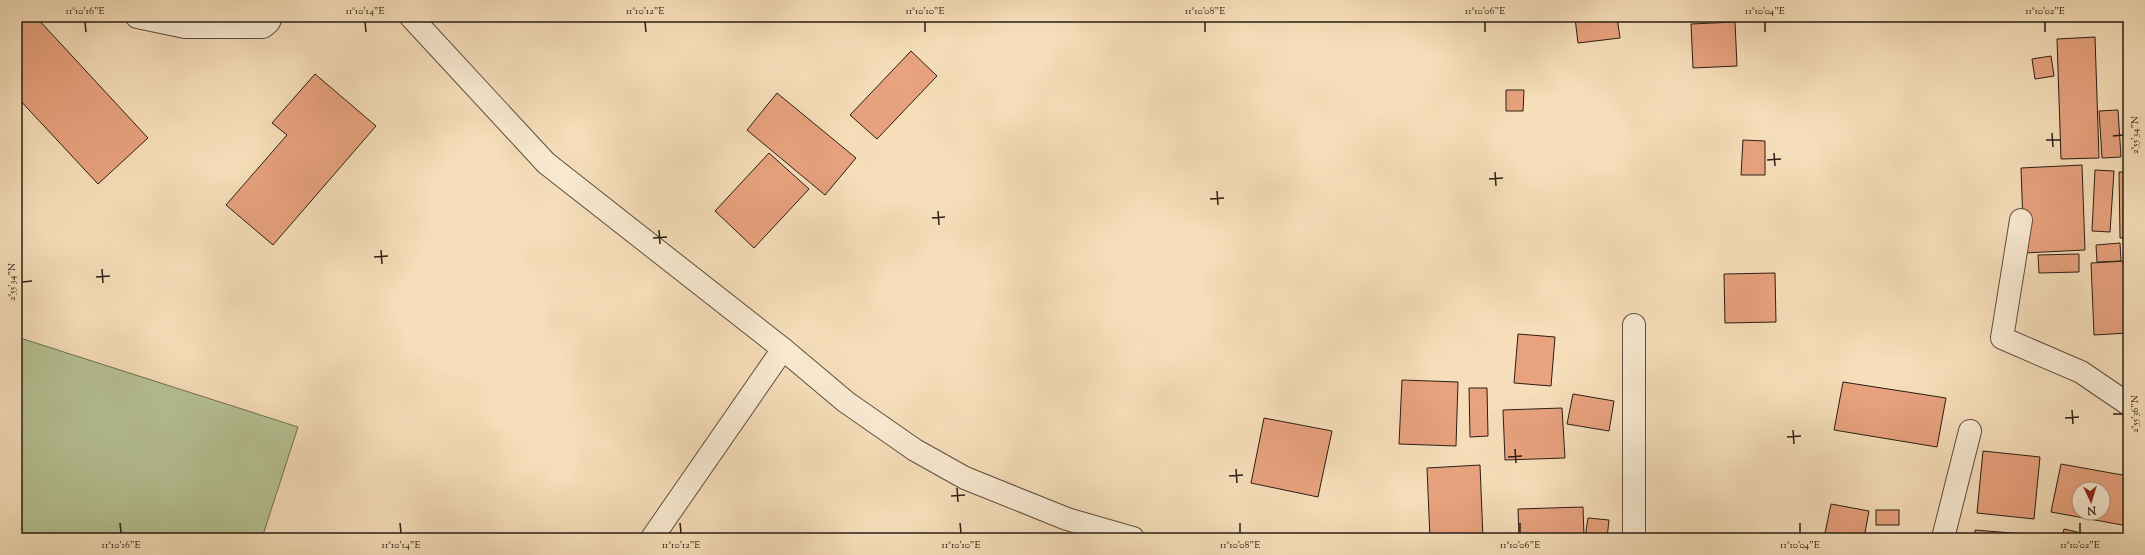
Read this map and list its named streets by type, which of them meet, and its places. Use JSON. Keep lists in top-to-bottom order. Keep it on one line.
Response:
{"north":"bottom","coordinates":["11°10'16\"E","11°10'14\"E","11°10'12\"E","11°10'10\"E","11°10'08\"E","11°10'06\"E","11°10'04\"E","11°10'02\"E","2°55'34\"N","2°55'36\"N"]}
